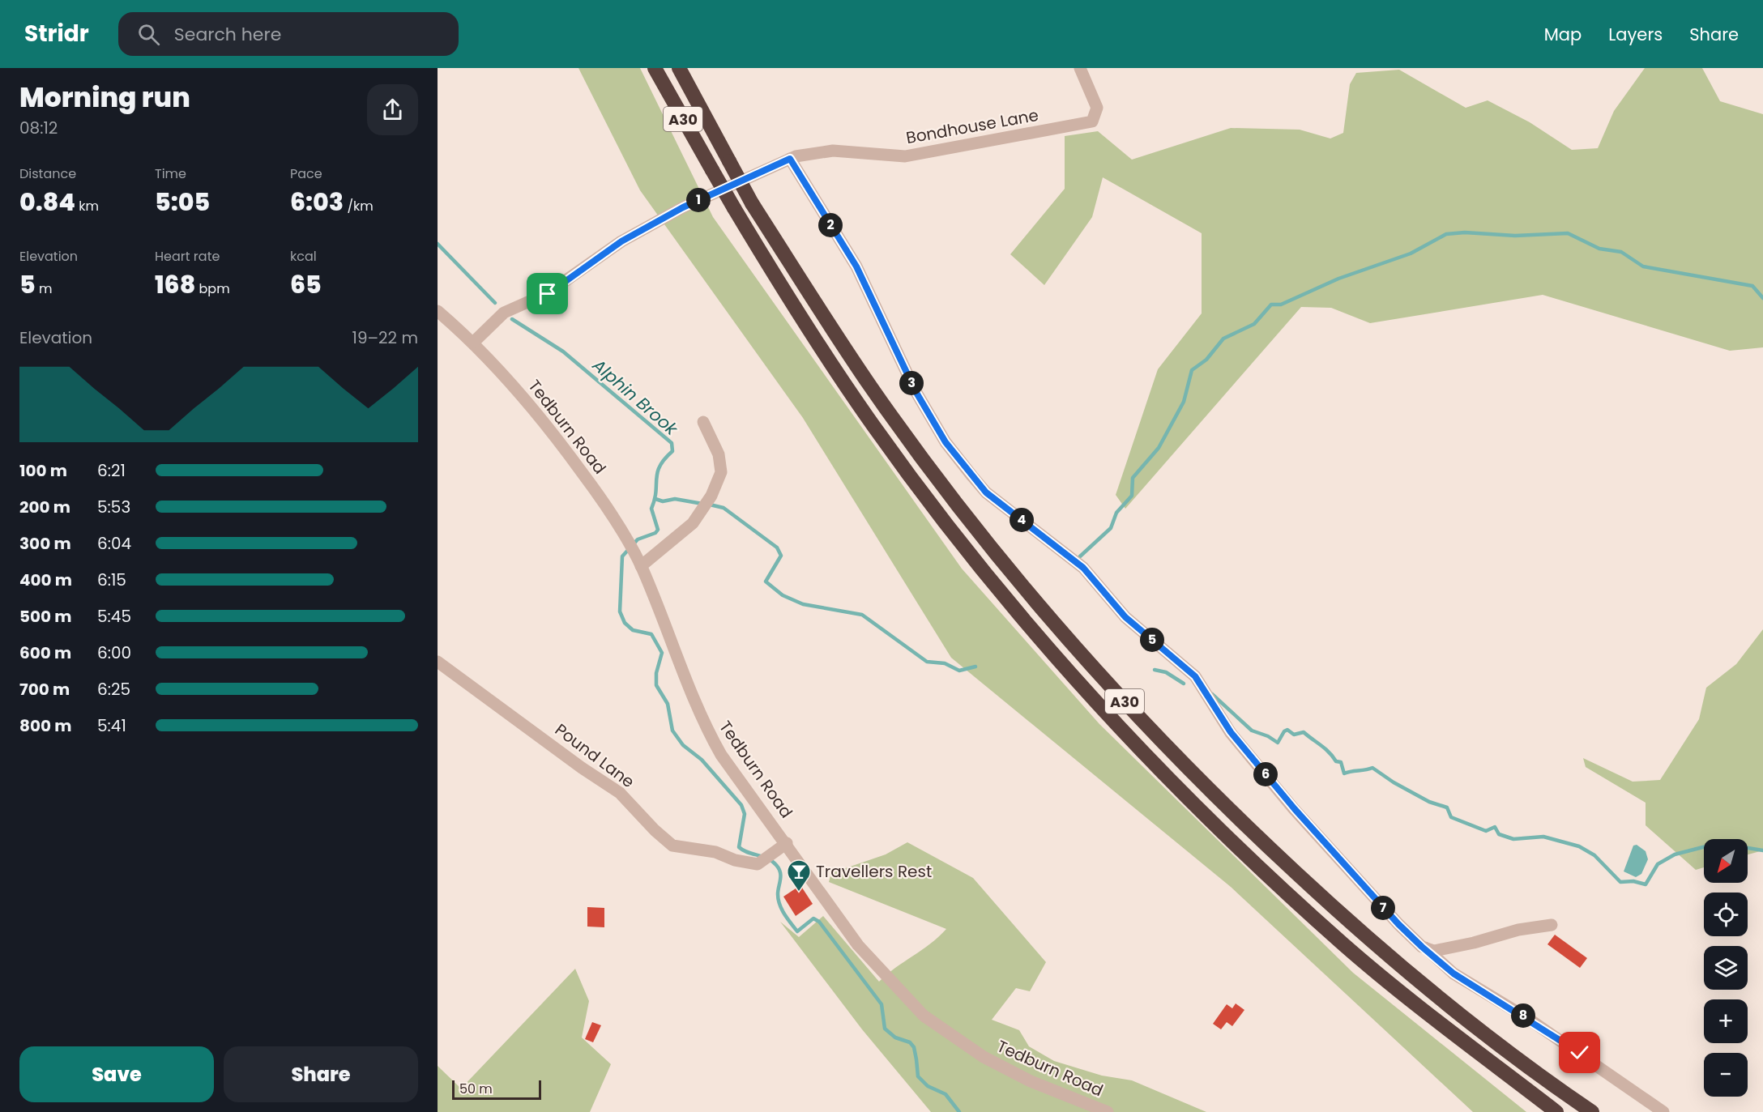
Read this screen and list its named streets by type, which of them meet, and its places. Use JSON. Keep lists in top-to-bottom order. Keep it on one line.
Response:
{"streets":{"highway":["A30"],"street":["Bondhouse Lane","Tedburn Road","Pound Lane"]},"crossings":[["Bondhouse Lane","Tedburn Road"],["Tedburn Road","Pound Lane"]],"water":["Alphin Brook"],"places":{"bar":["Travellers Rest"]},"scale_bar":"50 m","north":"bottom left","page":{"header":"Stridr","search":"Search here","nav":["Map","Layers","Share"],"heading":["Morning run","08:12"],"stats":[["Distance","0.84 km"],["Time","5:05"],["Pace","6:03 /km"],["Elevation","5 m"],["Heart rate","168 bpm"],["kcal","65"]],"pins":["1","2","3","4","5","6","7","8"],"chart":["Elevation","19–22 m"],"list":[{"name":"100 m","note":"6:21"},{"name":"200 m","note":"5:53"},{"name":"300 m","note":"6:04"},{"name":"400 m","note":"6:15"},{"name":"500 m","note":"5:45"},{"name":"600 m","note":"6:00"},{"name":"700 m","note":"6:25"},{"name":"800 m","note":"5:41"}],"map_buttons":["+","−"],"buttons":["Save","Share"],"scale":"50 m"}}
